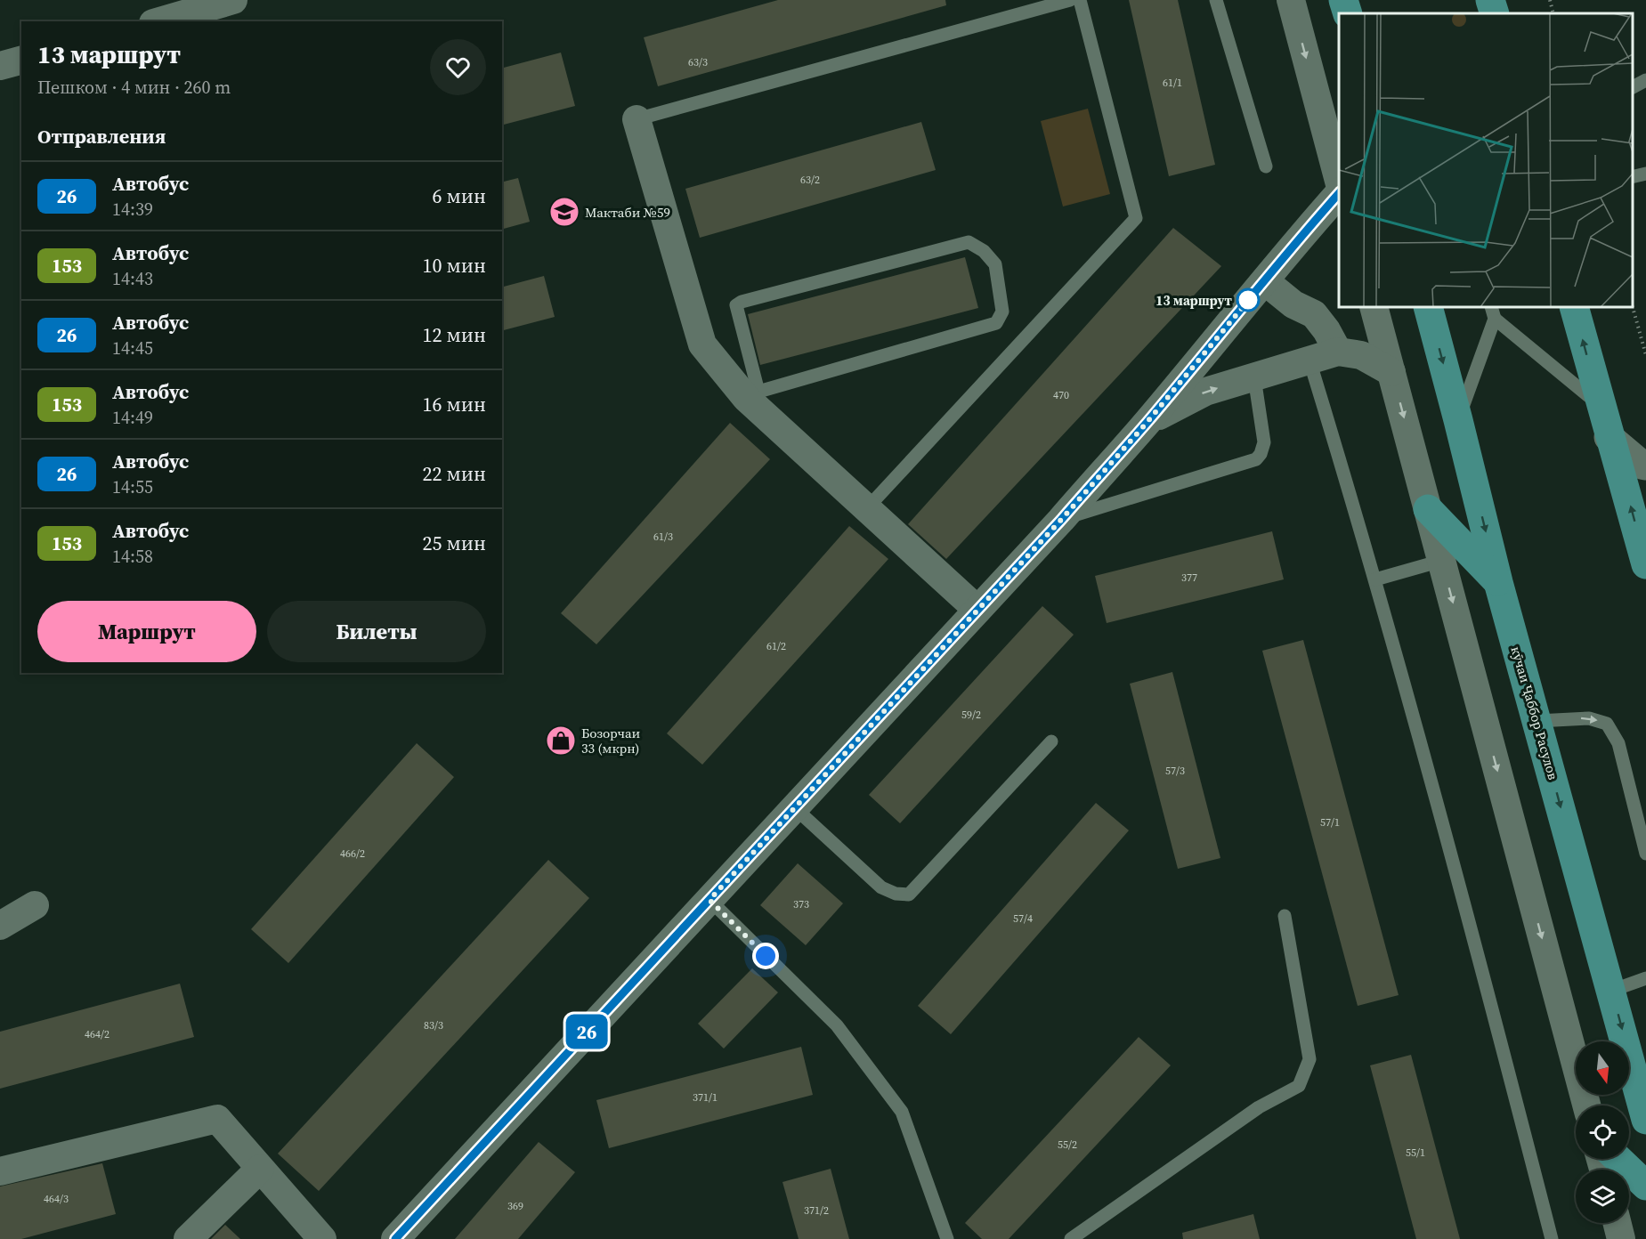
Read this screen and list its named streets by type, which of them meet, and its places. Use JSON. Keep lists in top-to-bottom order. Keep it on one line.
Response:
{"streets":{"main road":["кӯчаи Ҷаббор Расулов"]},"places":{"school or university":["Мактаби №59"],"other":["13 маршрут"],"shop":["Бозорчаи 33 (мкрн)"]},"lines":["bus line 26"],"house_numbers":["63/3","61/1","63/2","470","61/3","377","61/2","59/2","57/3","57/1","466/2","373","57/4","83/3","464/2","371/1","55/2","55/1","464/3","369","371/2"],"north":"bottom","page":{"on_map":"26","heading":[["13 маршрут","Пешком · 4 мин · 260 m"],"Отправления"],"list":[{"mark":"26","name":"Автобус","note":"14:39","value":"6 мин"},{"mark":"153","name":"Автобус","note":"14:43","value":"10 мин"},{"mark":"26","name":"Автобус","note":"14:45","value":"12 мин"},{"mark":"153","name":"Автобус","note":"14:49","value":"16 мин"},{"mark":"26","name":"Автобус","note":"14:55","value":"22 мин"},{"mark":"153","name":"Автобус","note":"14:58","value":"25 мин"}],"buttons":["Маршрут","Билеты"]}}
